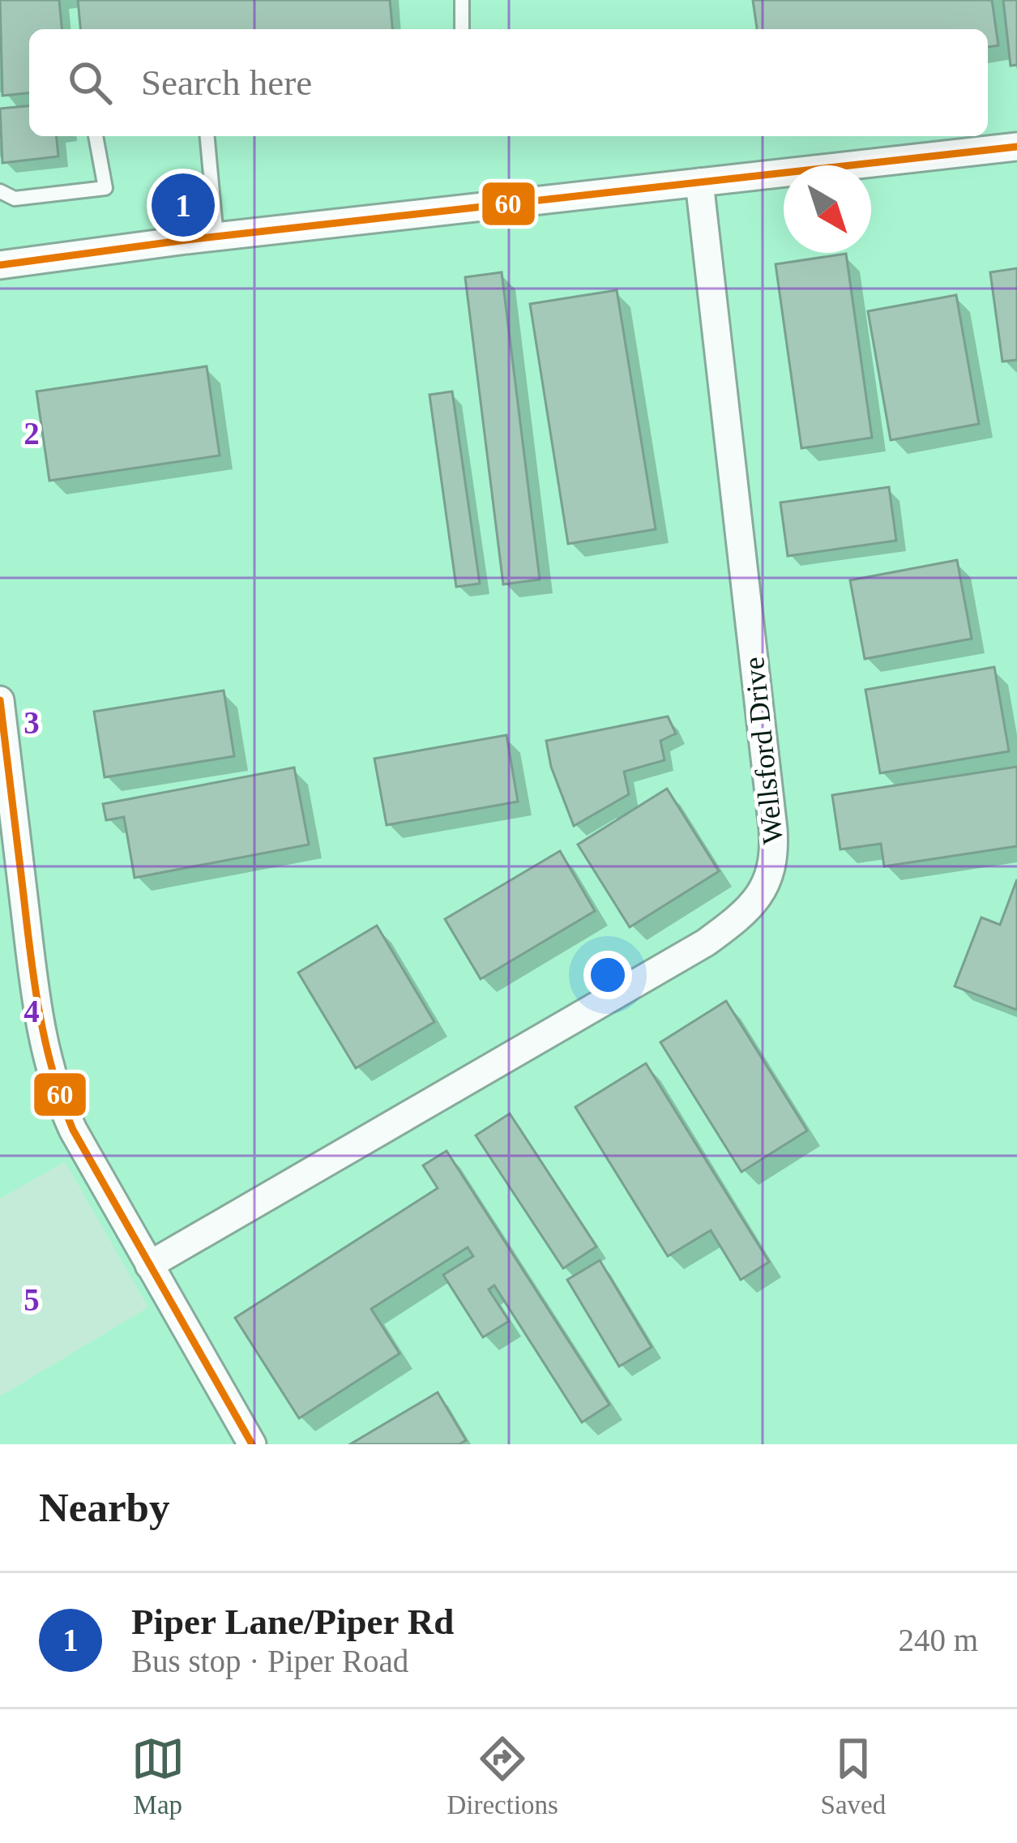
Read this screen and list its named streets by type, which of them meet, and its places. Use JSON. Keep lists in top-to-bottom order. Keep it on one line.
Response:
{"streets":{"street":["Wellsford Drive"]},"lines":["transit line 60"],"north":"bottom right","page":{"search":"Search here","pins":"1","heading":"Nearby","list":[{"mark":"1","name":"Piper Lane/Piper Rd","note":"Bus stop · Piper Road","value":"240 m"}],"nav":["Map","Directions","Saved"]},"grid":{"rows":["2","3","4","5"]}}
